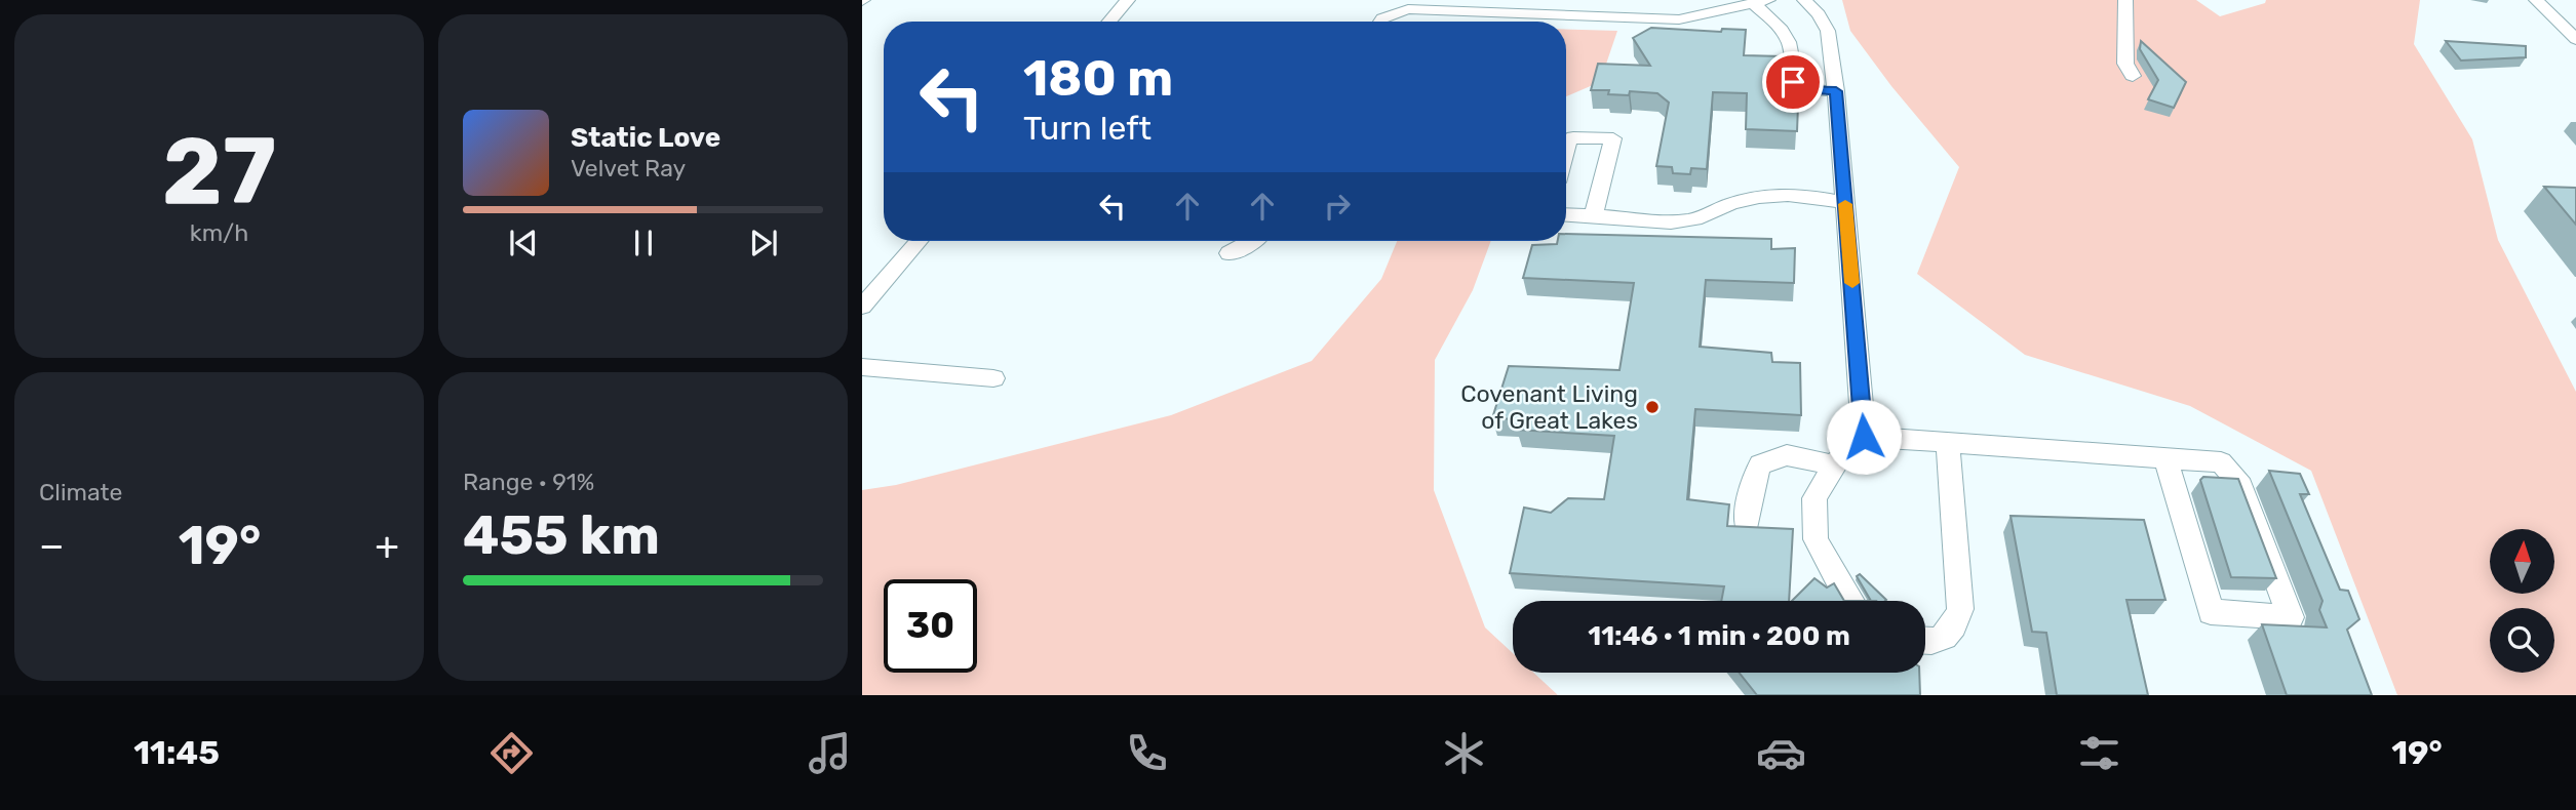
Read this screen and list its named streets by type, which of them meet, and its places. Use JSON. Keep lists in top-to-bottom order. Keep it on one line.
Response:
{"places":["Covenant Living of Great Lakes"],"north":"top","page":{"tile":[["27","km/h"],"Climate",["Range · 91%","455 km"]],"turn":["180 m","Turn left"],"song":["Static Love","Velvet Ray"],"heat":["−","19°","+"],"limit":"30","trip":"11:46 · 1 min · 200 m","tabs":["11:45","19°"]}}
